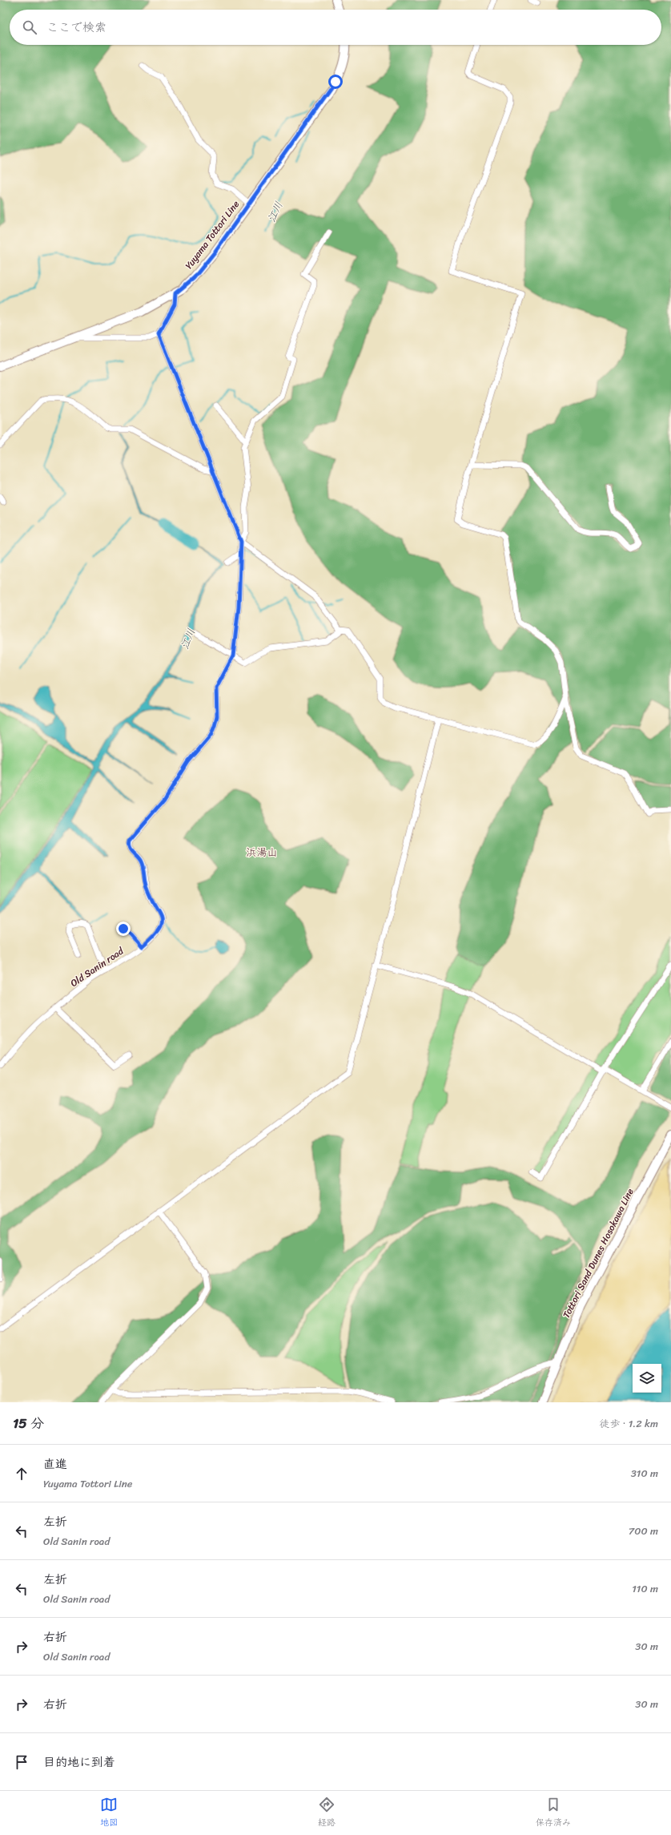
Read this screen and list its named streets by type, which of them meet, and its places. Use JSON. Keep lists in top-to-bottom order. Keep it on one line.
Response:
{"streets":{"main road":["Yuyama Tottori Line","Tottori Sand Dunes Hosokawa Line"],"street":["Old Sanin road"]},"districts":["浜湯山"],"water":["江川"],"page":{"search":"ここで検索","heading":["15 分","徒歩 · 1.2 km"],"list":[["直進","Yuyama Tottori Line","310 m"],["左折","Old Sanin road","700 m"],["左折","Old Sanin road","110 m"],["右折","Old Sanin road","30 m"],["右折","30 m"],"目的地に到着"],"nav":["地図","経路","保存済み"]}}
